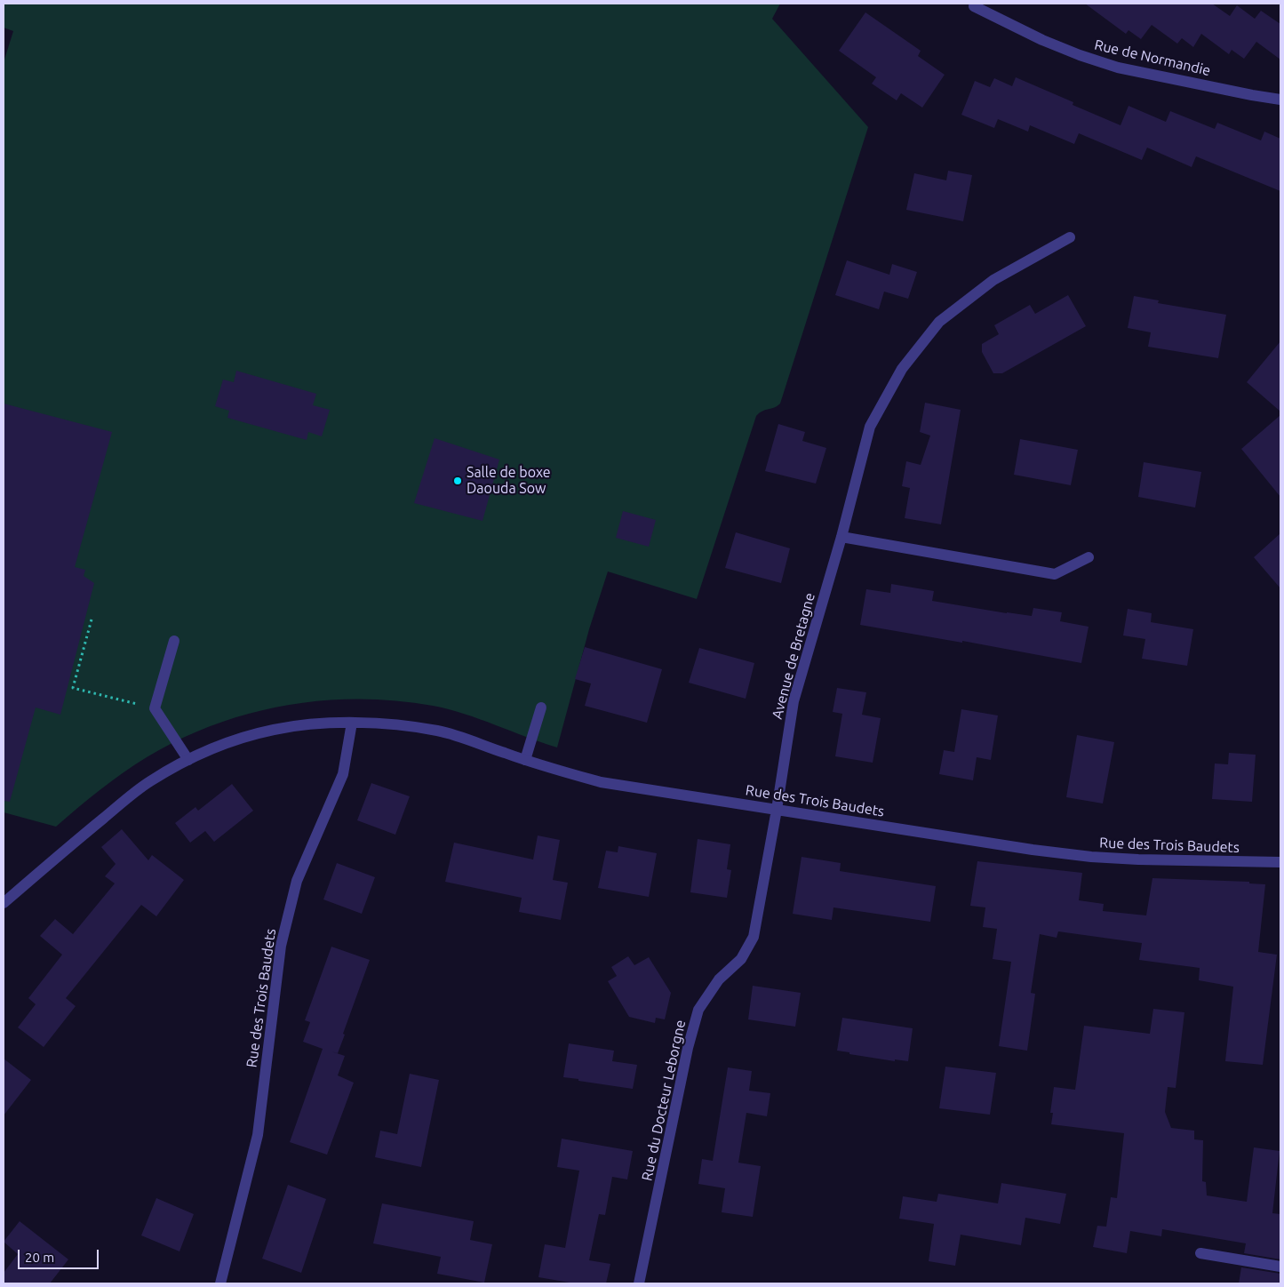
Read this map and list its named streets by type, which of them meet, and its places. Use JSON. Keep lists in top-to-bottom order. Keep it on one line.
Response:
{"streets":{"street":["Rue de Normandie","Avenue de Bretagne","Rue des Trois Baudets","Rue du Docteur Leborgne"]},"crossings":[["Avenue de Bretagne","Rue des Trois Baudets"],["Avenue de Bretagne","Rue du Docteur Leborgne"],["Rue des Trois Baudets","Rue du Docteur Leborgne"]],"places":["Salle de boxe Daouda Sow"],"scale_bar":"20 m"}
